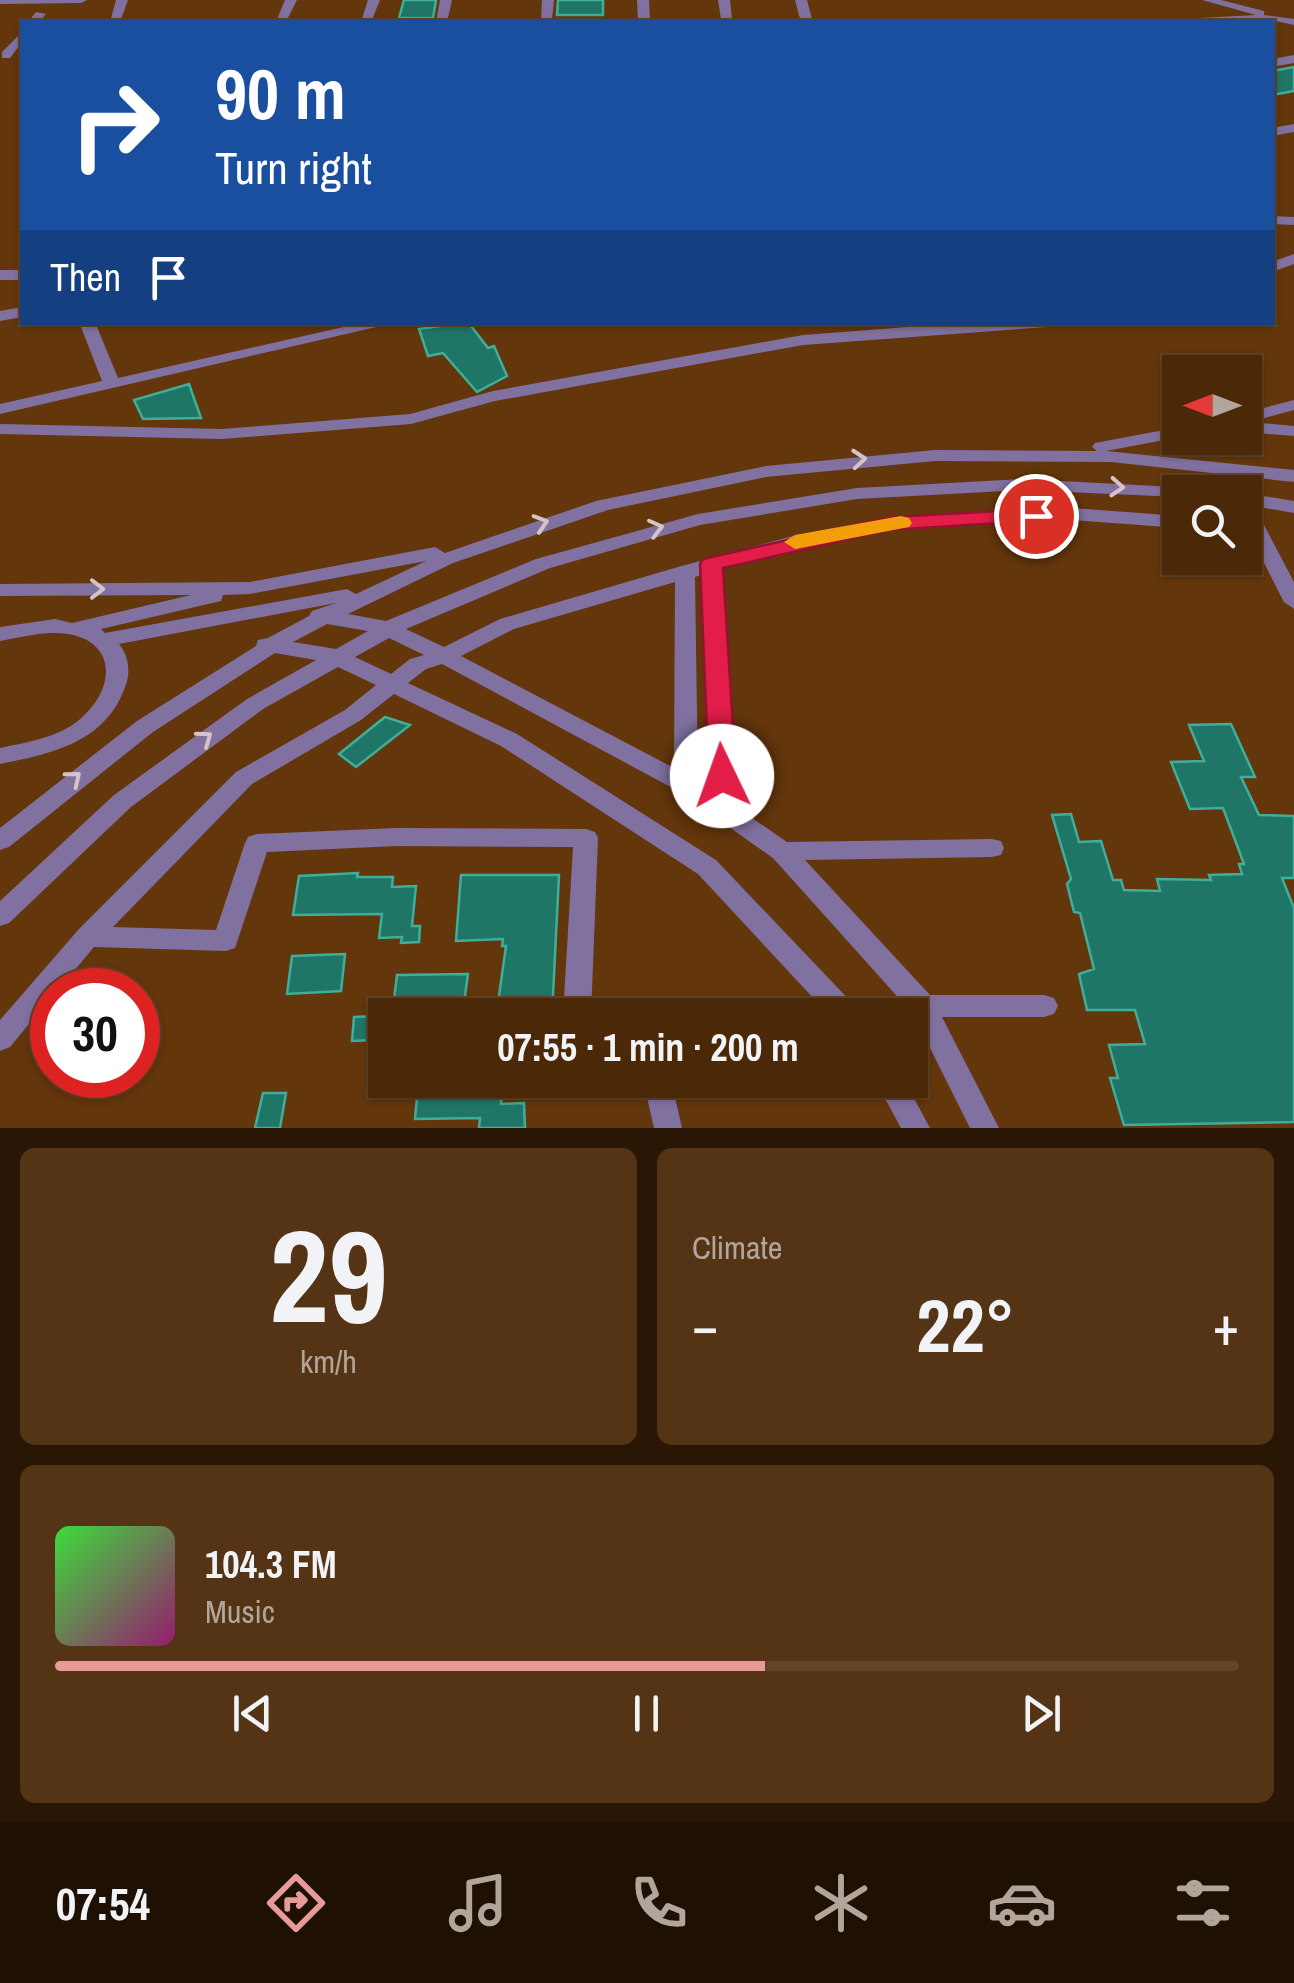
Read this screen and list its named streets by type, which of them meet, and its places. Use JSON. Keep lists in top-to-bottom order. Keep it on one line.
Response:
{"north":"left","page":{"turn":["90 m","Turn right"],"then":"Then","limit":"30","trip":"07:55 · 1 min · 200 m","tile":[["29","km/h"],"Climate"],"heat":["−","22°","+"],"song":["104.3 FM","Music"],"tabs":"07:54"}}
